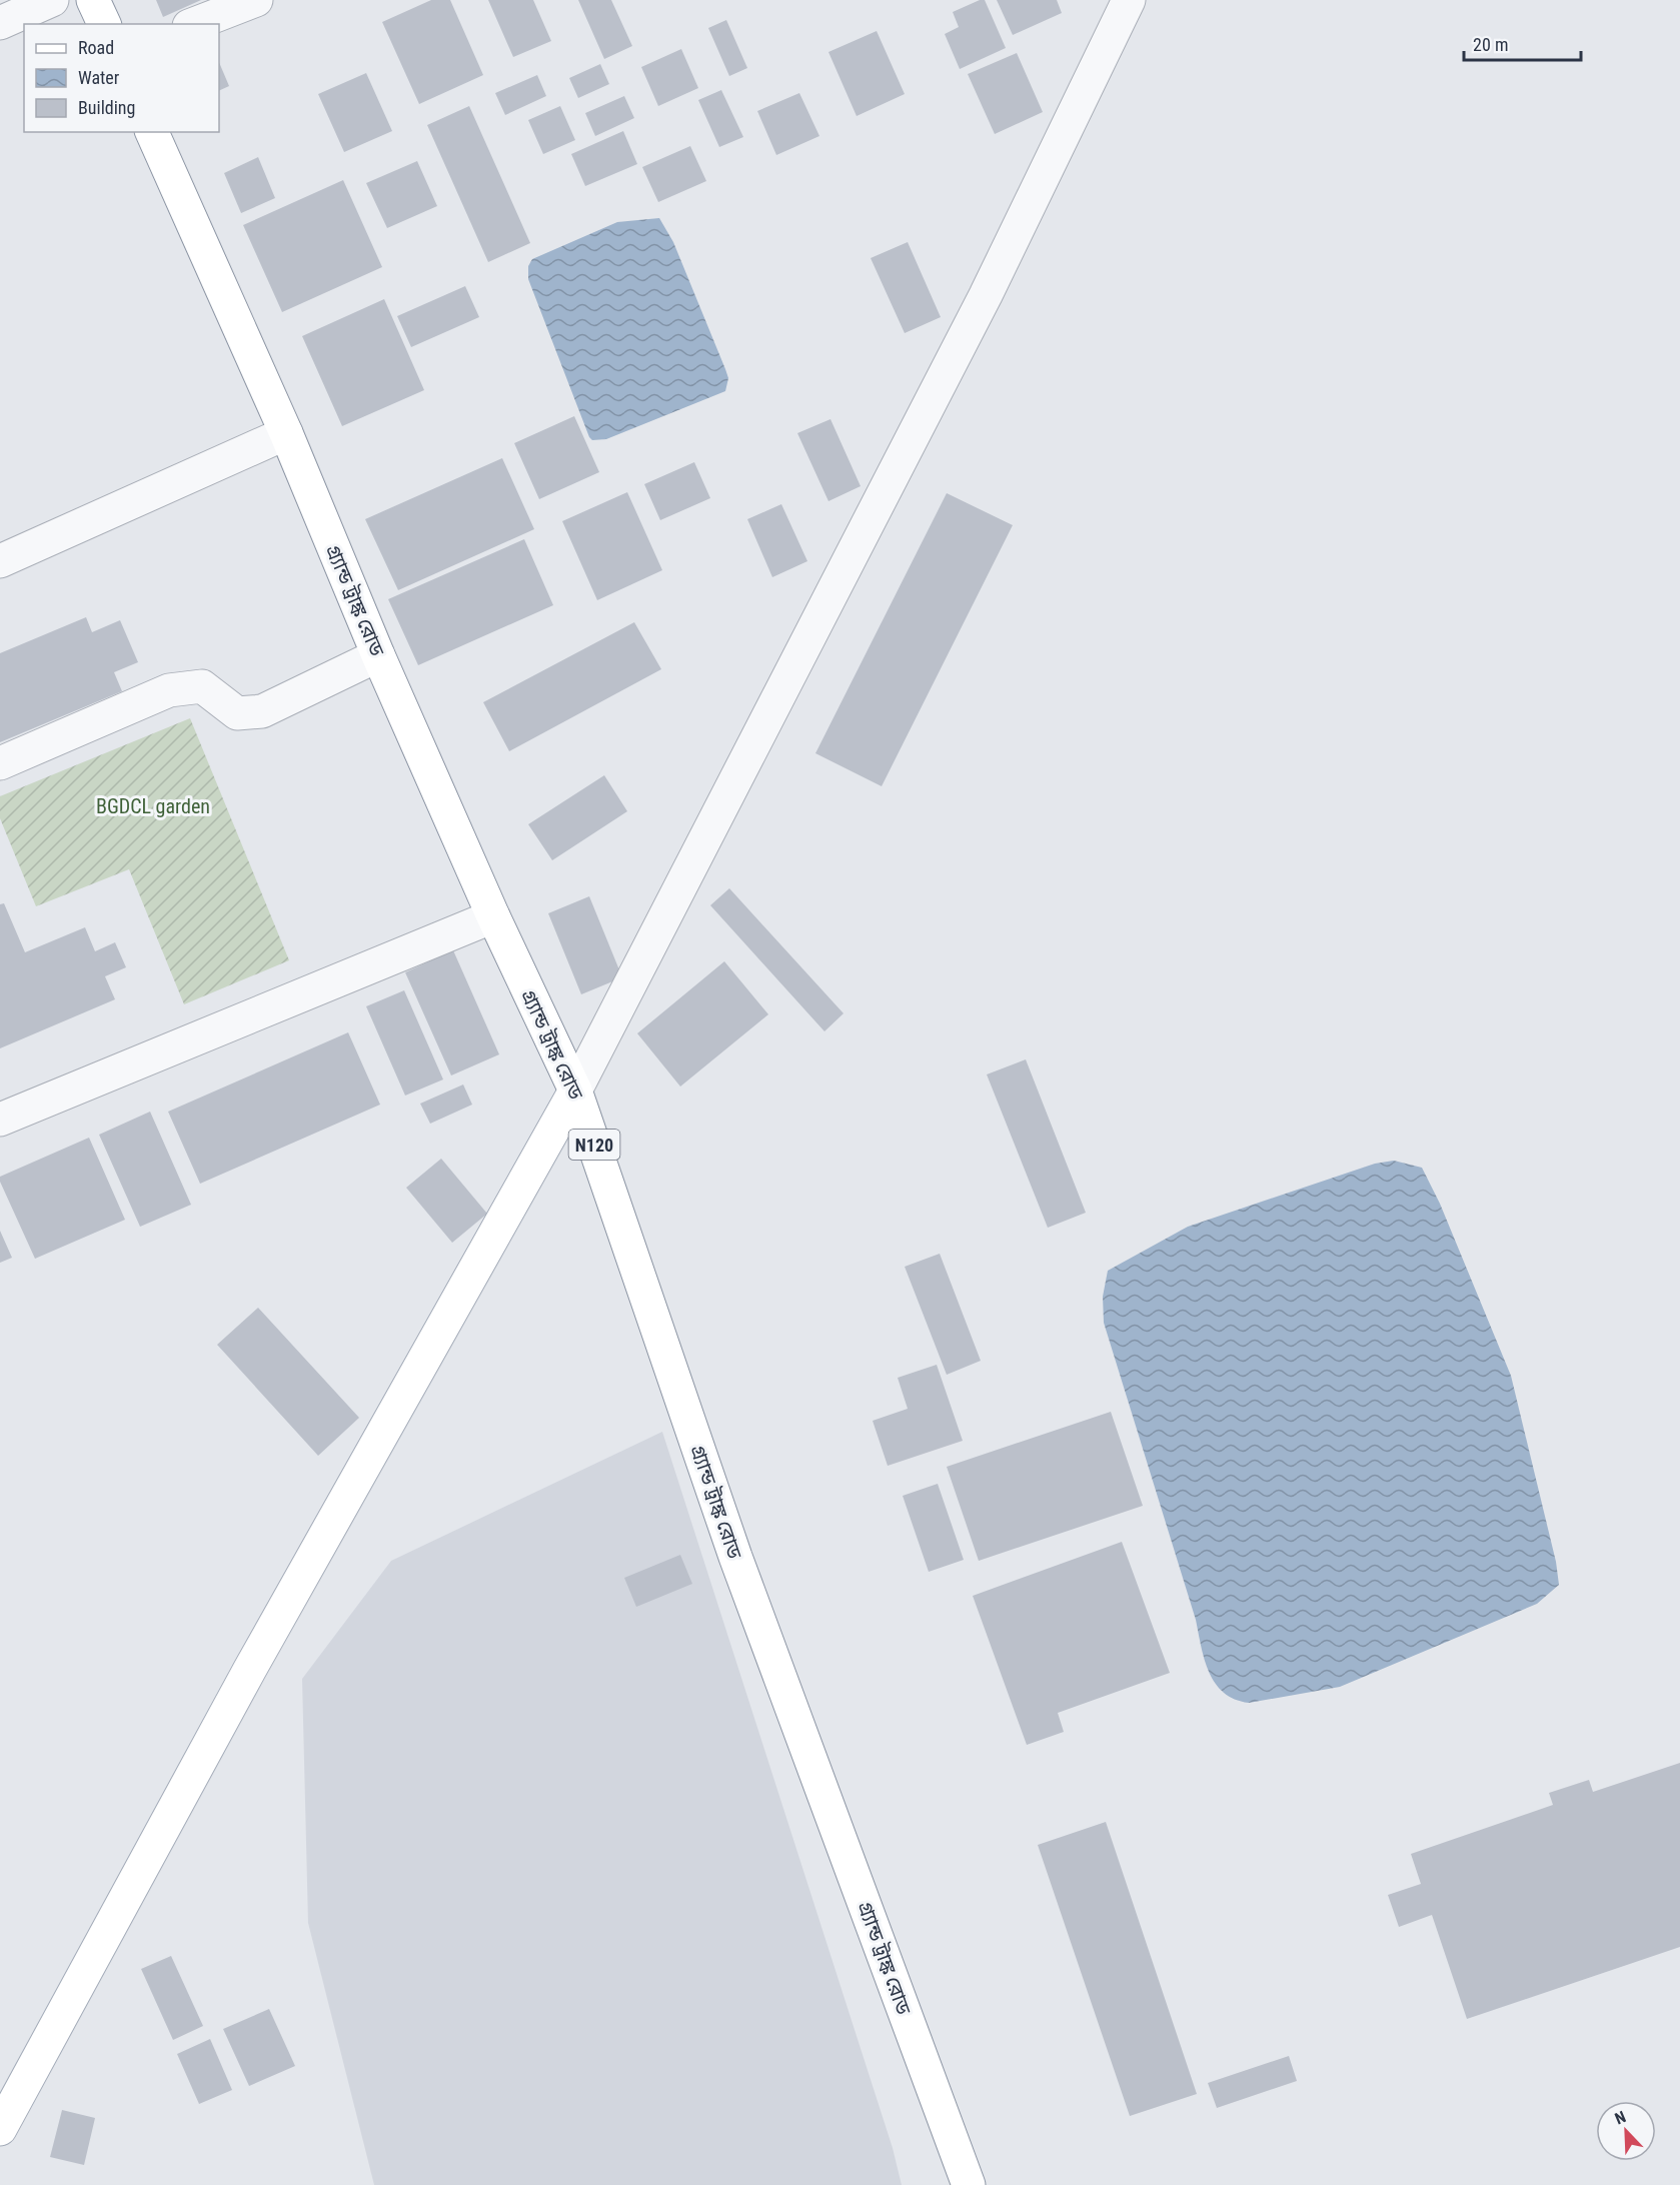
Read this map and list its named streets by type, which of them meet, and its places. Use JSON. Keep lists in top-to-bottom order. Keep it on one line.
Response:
{"streets":{"main road":["গ্র্যান্ড ট্রাঙ্ক রোড","N120"]},"parks":["BGDCL garden"],"legend":["Road","Water","Building"],"scale_bar":"20 m","north":"top left"}
